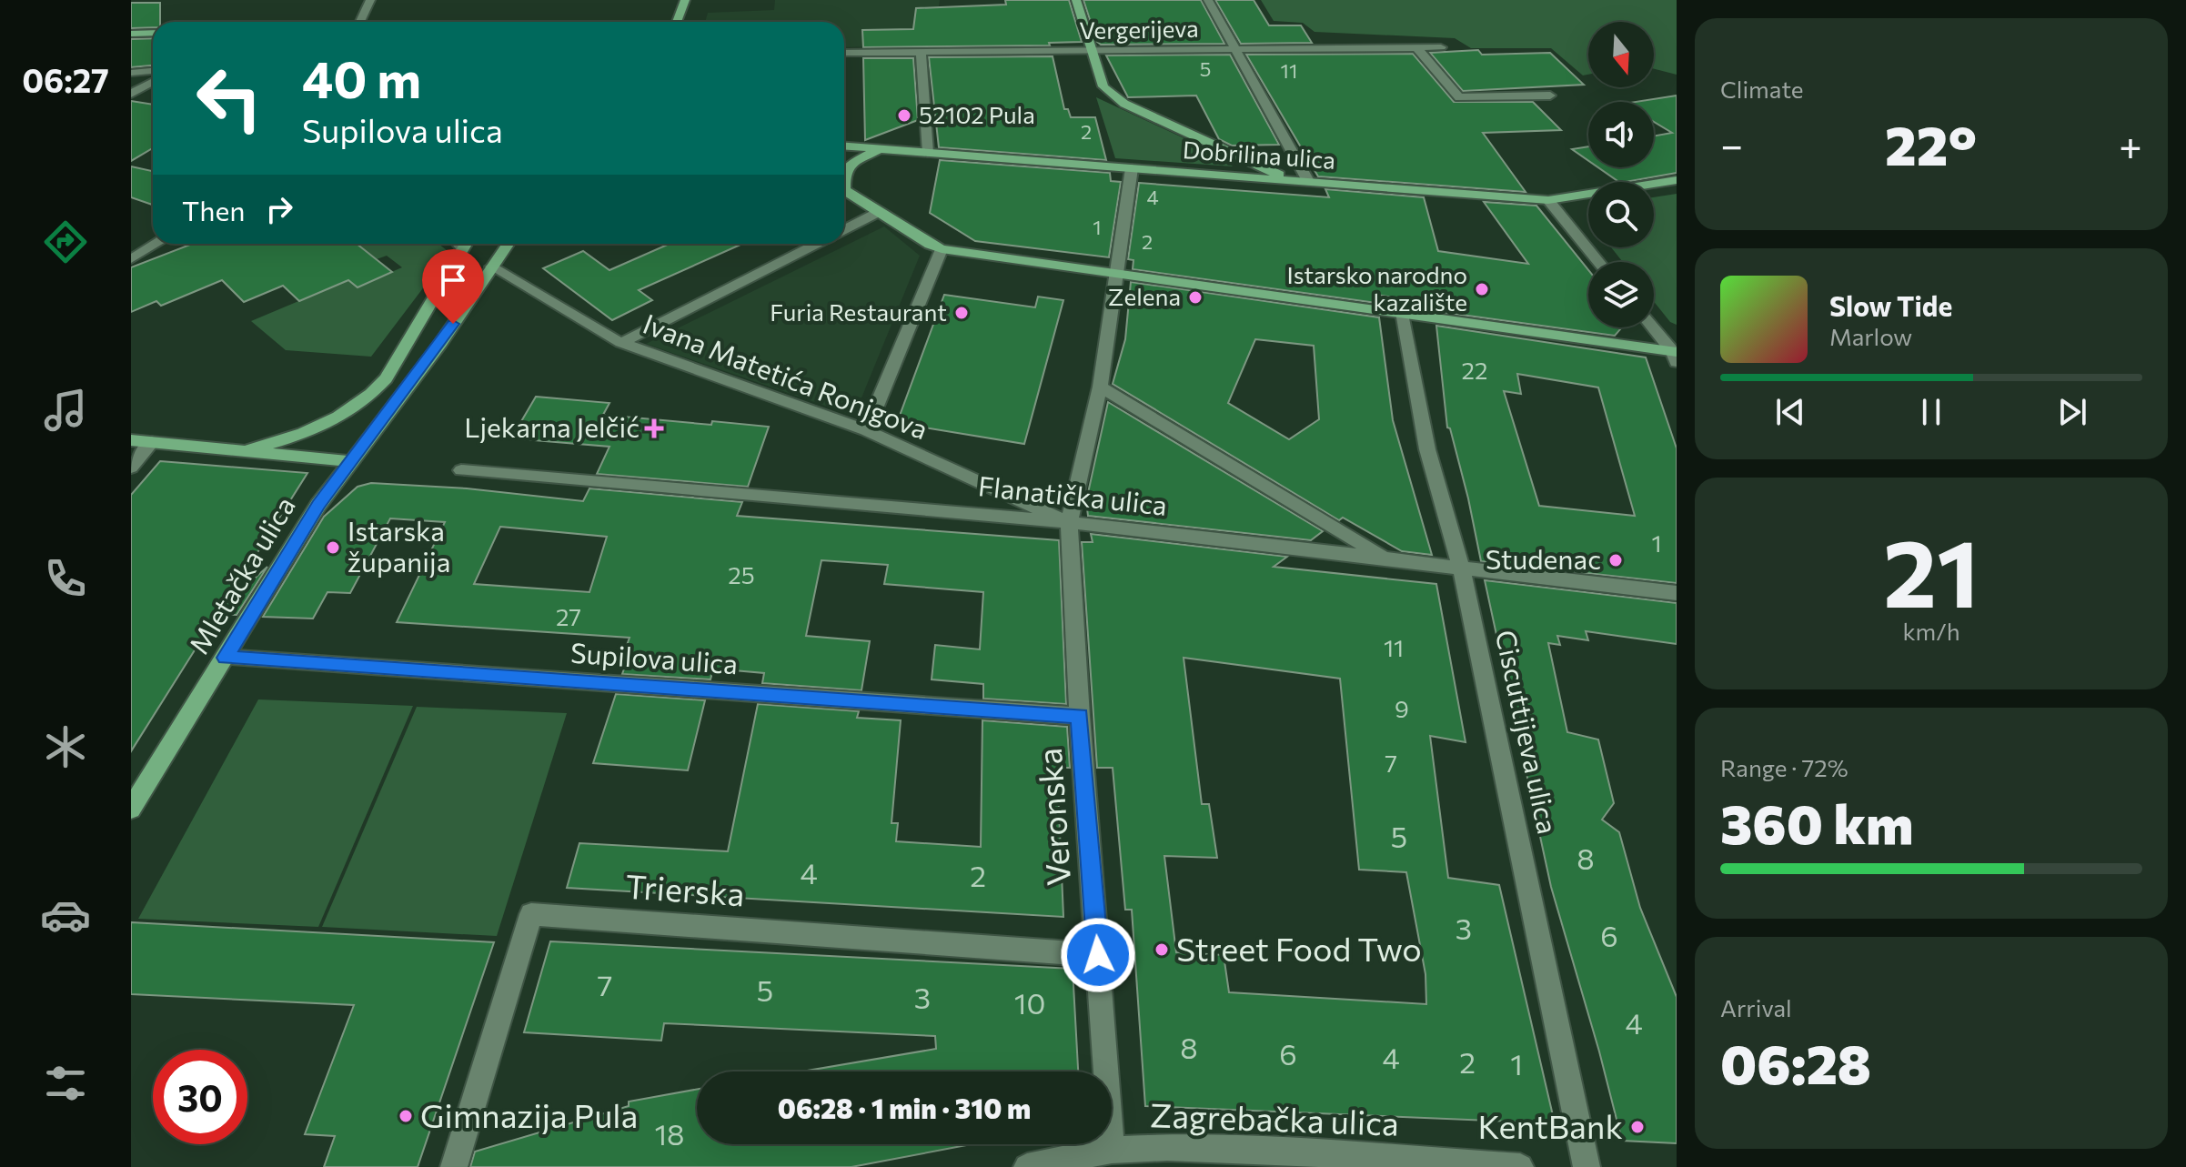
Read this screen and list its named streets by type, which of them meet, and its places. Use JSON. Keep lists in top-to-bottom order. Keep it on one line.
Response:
{"streets":{"main road":["Dobrilina ulica","Mletačka ulica"],"street":["Vergerijeva","Ivana Matetića Ronjgova","Flanatička ulica","Supilova ulica","Ciscuttijeva ulica","Veronska","Trierska","Zagrebačka ulica"]},"crossings":[["Dobrilina ulica","Veronska"],["Ivana Matetića Ronjgova","Flanatička ulica"],["Ivana Matetića Ronjgova","Mletačka ulica"],["Ivana Matetića Ronjgova","Veronska"],["Flanatička ulica","Ciscuttijeva ulica"],["Flanatička ulica","Veronska"],["Mletačka ulica","Supilova ulica"],["Supilova ulica","Veronska"],["Veronska","Trierska"],["Veronska","Zagrebačka ulica"]],"places":{"other":["52102 Pula","Istarsko narodno kazalište","Zelena","Furia Restaurant","Istarska županija","Studenac","Street Food Two","Gimnazija Pula","KentBank"],"health":["Ljekarna Jelčić"]},"house_numbers":["5","11","2","4","1","2","22","1","25","27","11","9","7","5","8","4","2","3","6","7","5","3","10","4","8","6","4","2","1","18"],"north":"bottom","page":{"tabs":"06:27","tile":["Climate",["21","km/h"],["Range · 72%","360 km"],["Arrival","06:28"]],"turn":["40 m","Supilova ulica"],"heat":["−","22°","+"],"then":"Then","song":["Slow Tide","Marlow"],"limit":"30","trip":"06:28 · 1 min · 310 m"}}
